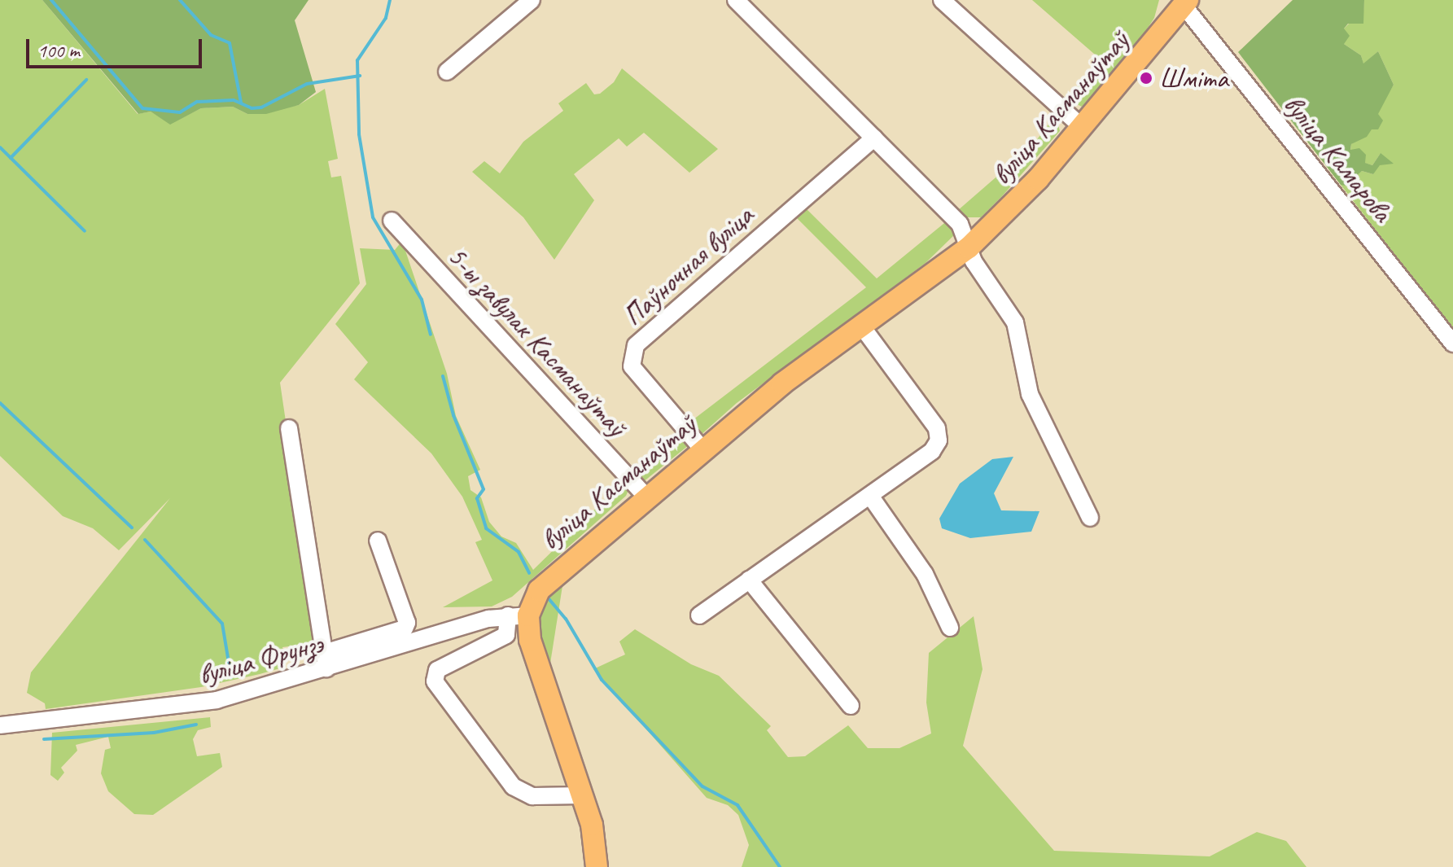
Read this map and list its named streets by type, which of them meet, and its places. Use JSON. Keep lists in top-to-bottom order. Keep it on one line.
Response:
{"streets":{"main road":["вуліца Касманаўтаў"],"street":["вуліца Камарова","Паўночная вуліца","5-ы завулак Касманаўтаў","вуліца Фрунзэ"]},"crossings":[["вуліца Касманаўтаў","вуліца Камарова"],["вуліца Касманаўтаў","Паўночная вуліца"],["вуліца Касманаўтаў","5-ы завулак Касманаўтаў"],["вуліца Касманаўтаў","вуліца Фрунзэ"]],"places":["Шміта"],"scale_bar":"100 m"}
